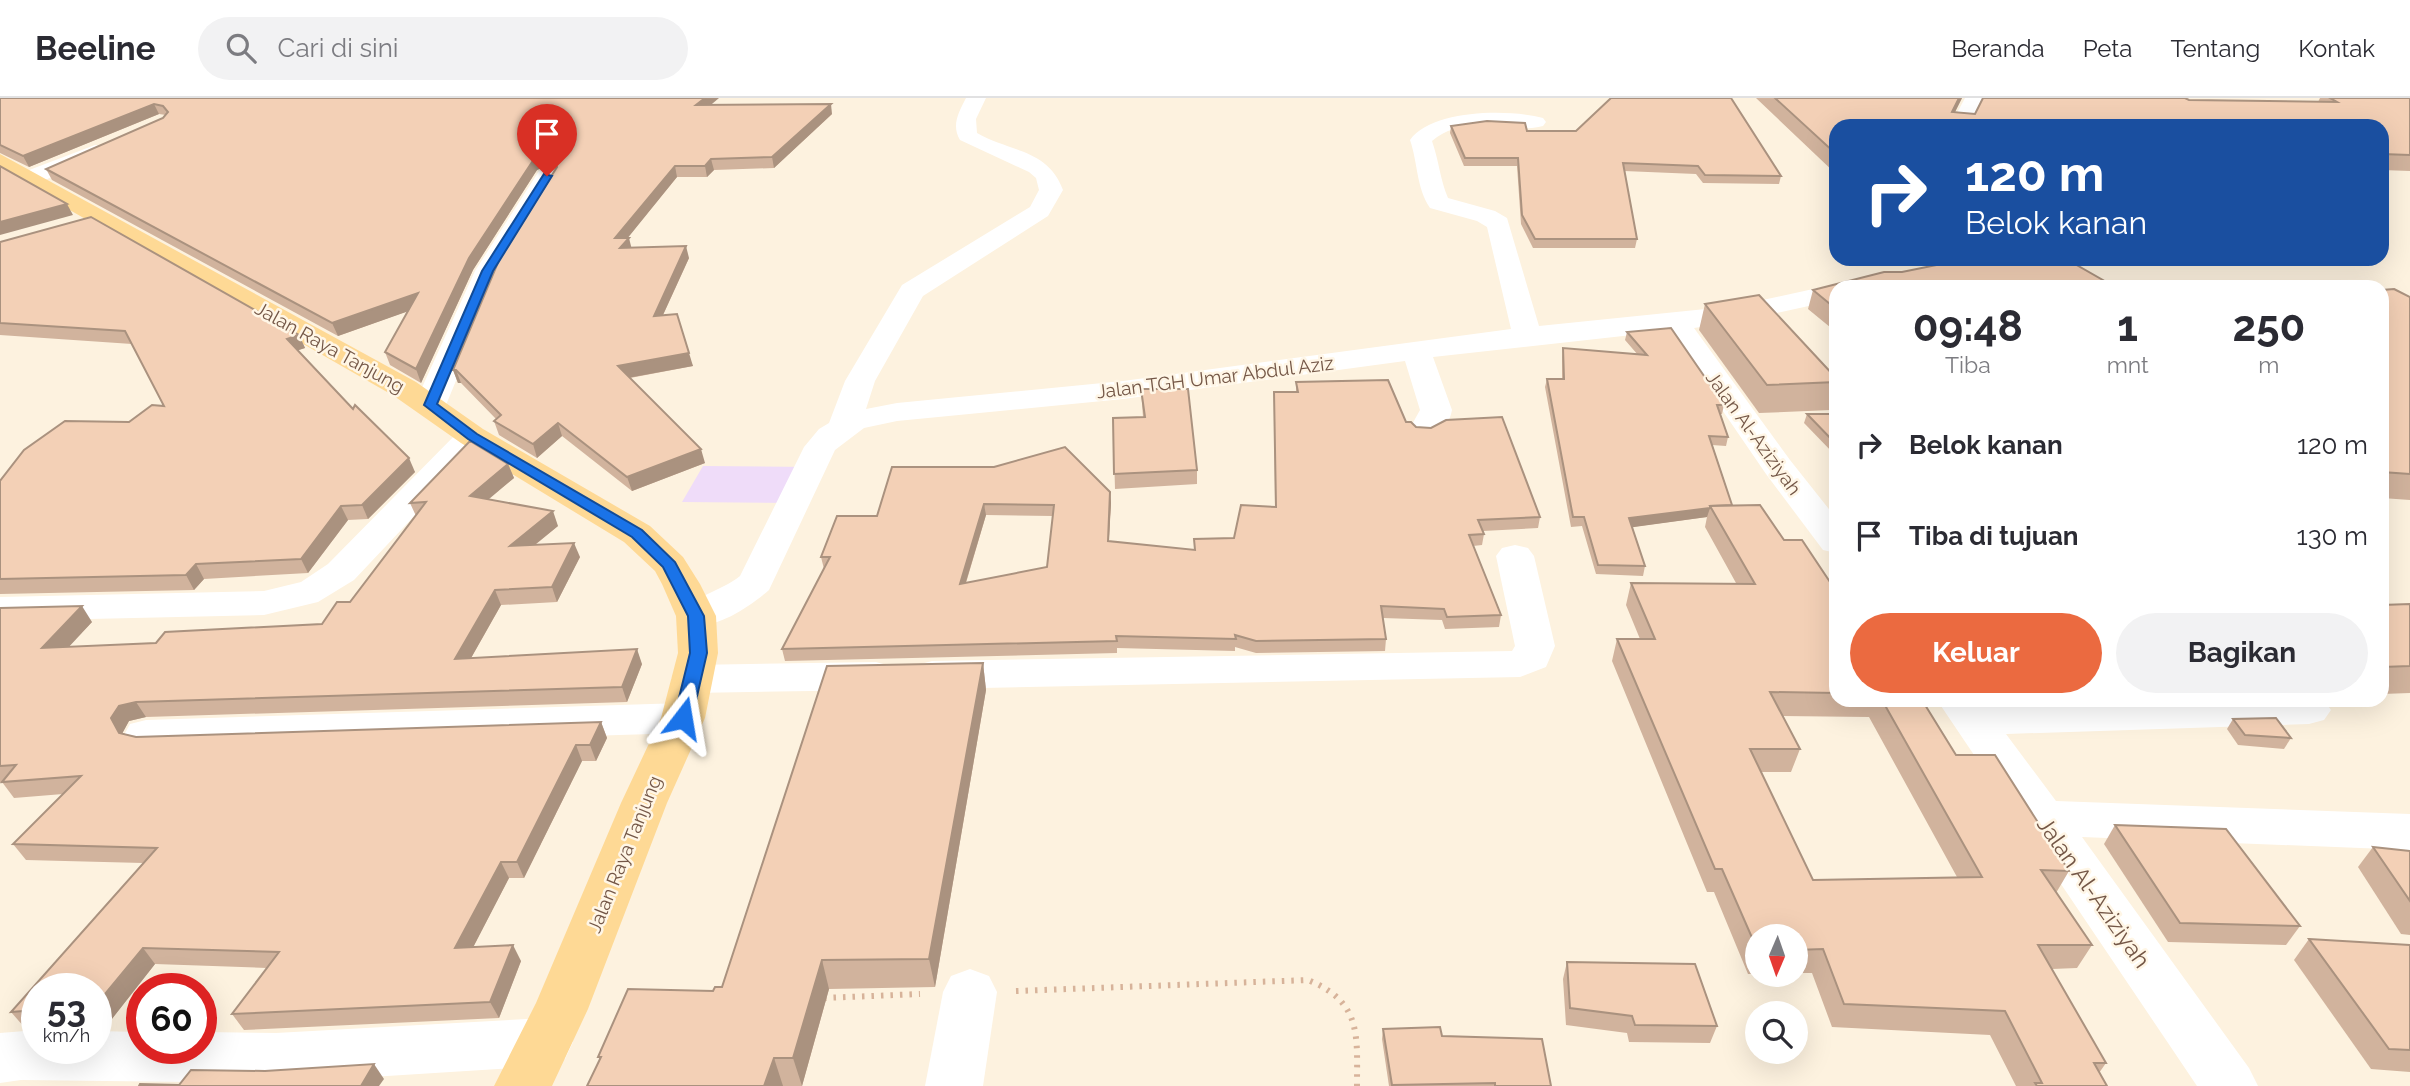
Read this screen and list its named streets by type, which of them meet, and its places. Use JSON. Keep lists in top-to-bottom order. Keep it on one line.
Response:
{"streets":{"main road":["Jalan Raya Tanjung"],"street":["Jalan TGH Umar Abdul Aziz","Jalan Al-Aziziyah"]},"crossings":[["Jalan Raya Tanjung","Jalan TGH Umar Abdul Aziz"],["Jalan TGH Umar Abdul Aziz","Jalan Al-Aziziyah"]],"north":"bottom","page":{"header":"Beeline","search":"Cari di sini","nav":["Beranda","Peta","Tentang","Kontak"],"turn":["120 m","Belok kanan"],"eta":["09:48","Tiba","1","mnt","250","m"],"list":[{"name":"Belok kanan","value":"120 m"},{"name":"Tiba di tujuan","value":"130 m"}],"buttons":["Keluar","Bagikan"],"speed":"53 km/h","limit":"60"}}
